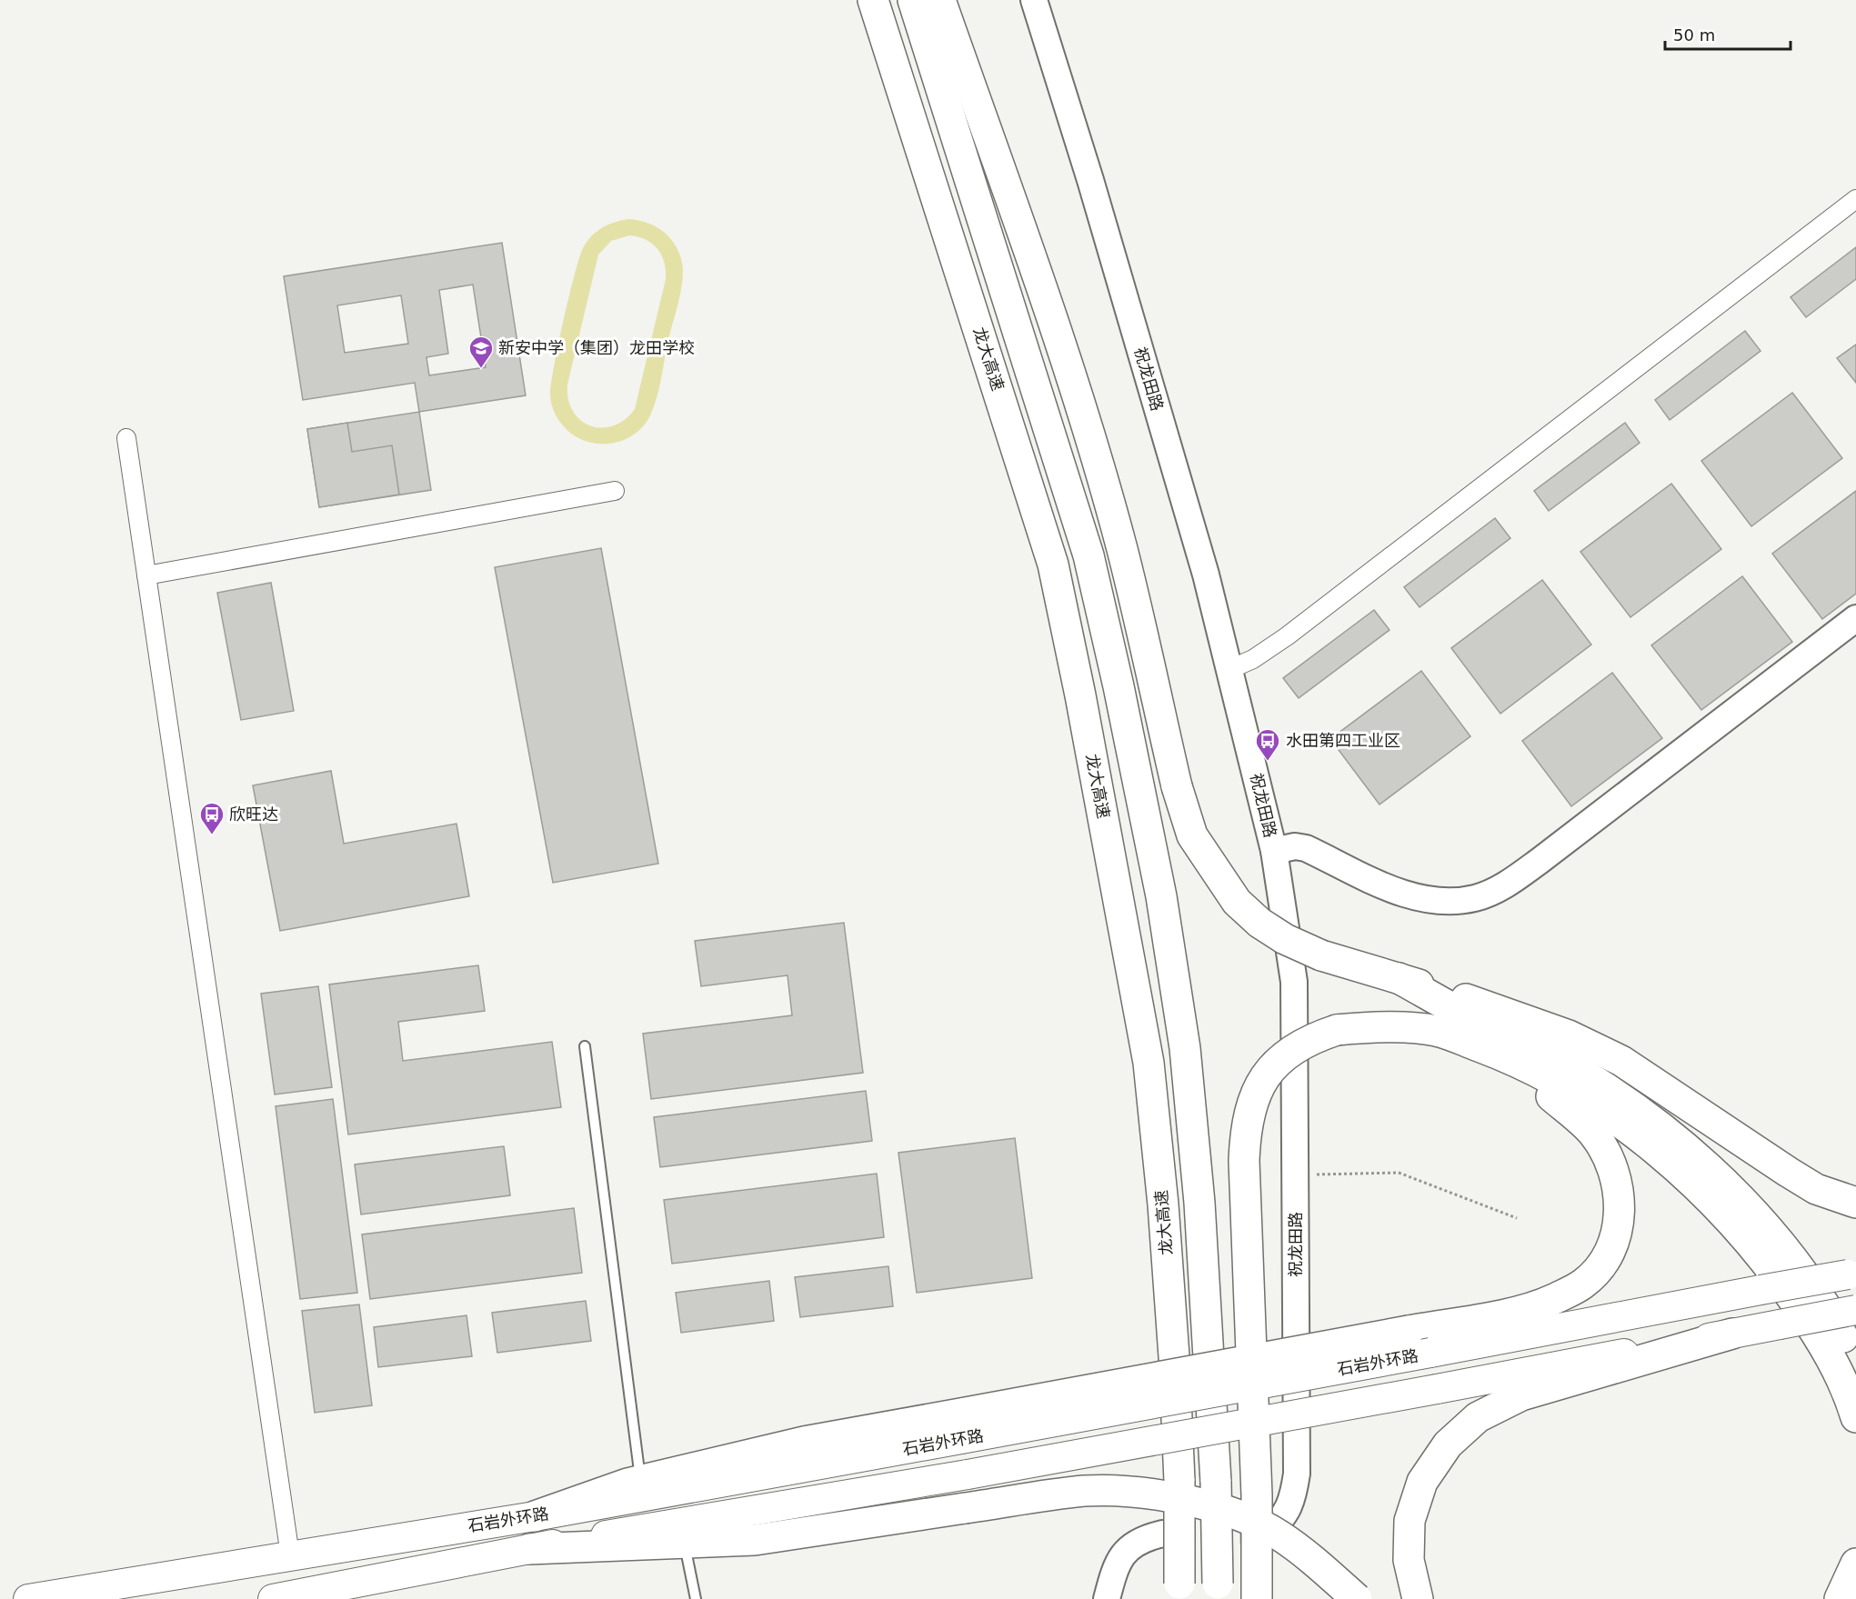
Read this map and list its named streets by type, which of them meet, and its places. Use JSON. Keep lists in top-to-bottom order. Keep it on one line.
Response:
{"streets":{"highway":["龙大高速"],"main road":["石岩外环路"],"street":["祝龙田路"]},"places":{"school or university":["新安中学（集团）龙田学校"],"bus stop":["水田第四工业区","欣旺达"]},"scale_bar":"50 m"}
